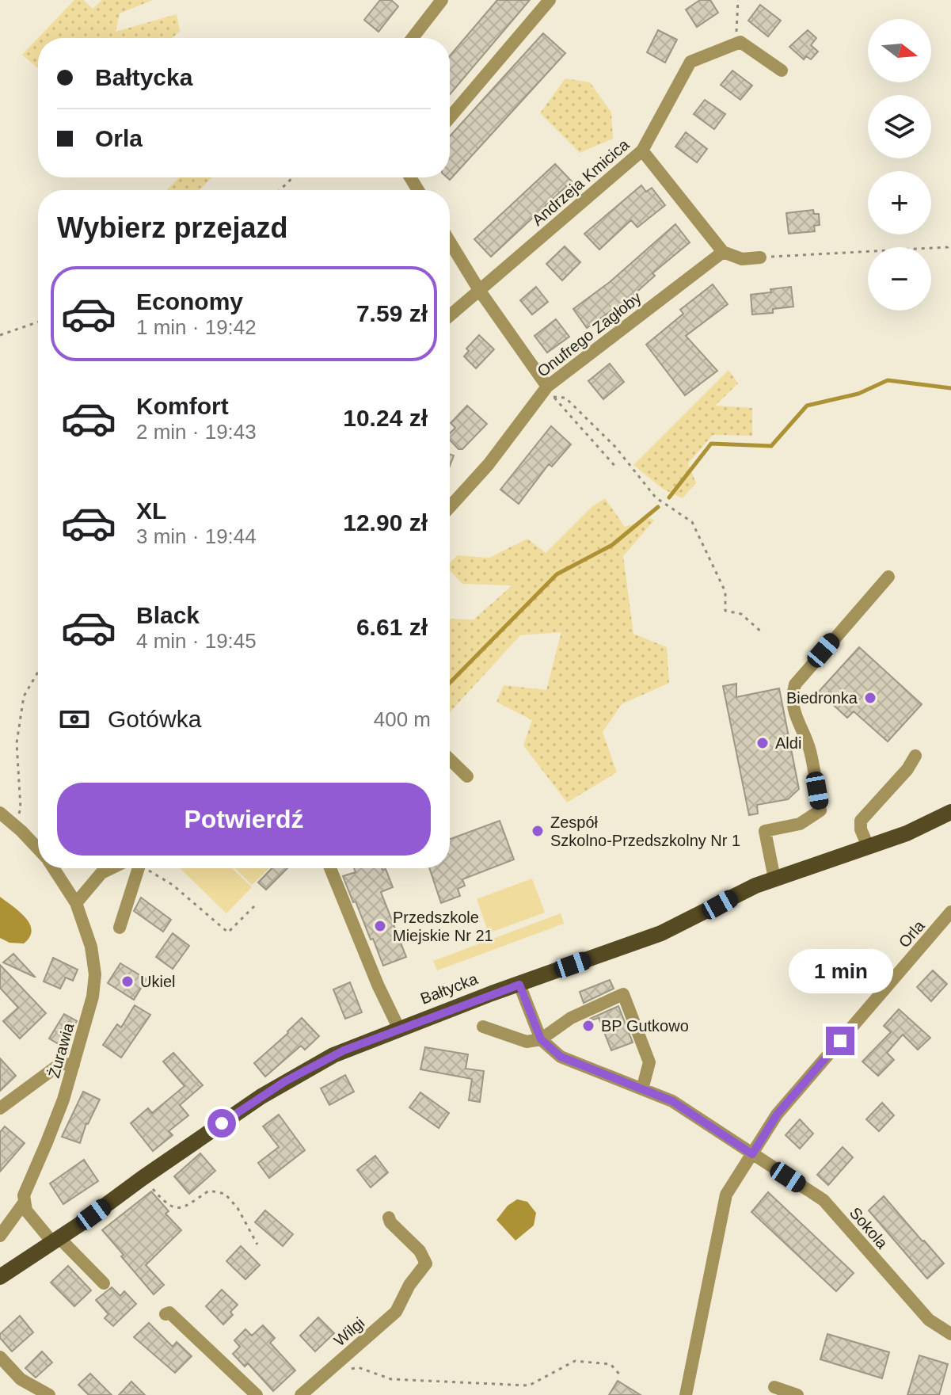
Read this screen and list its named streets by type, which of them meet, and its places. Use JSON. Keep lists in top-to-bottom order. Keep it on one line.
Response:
{"streets":{"main road":["Bałtycka"],"street":["Andrzeja Kmicica","Onufrego Zagłoby","Orla","Żurawia","Sokola","Wilgi"]},"crossings":[["Orla","Sokola"]],"places":["Biedronka","Aldi","Zespół Szkolno-Przedszkolny Nr 1","Przedszkole Miejskie Nr 21","Ukiel","BP Gutkowo"],"north":"right","page":{"map_buttons":["+","−"],"banner":["Bałtycka","Orla"],"heading":"Wybierz przejazd","list":[{"name":"Economy","note":"1 min · 19:42","value":"7.59 zł"},{"name":"Komfort","note":"2 min · 19:43","value":"10.24 zł"},{"name":"XL","note":"3 min · 19:44","value":"12.90 zł"},{"name":"Black","note":"4 min · 19:45","value":"6.61 zł"}],"pay":["Gotówka","400 m"],"buttons":"Potwierdź","bubble":"1 min"}}
